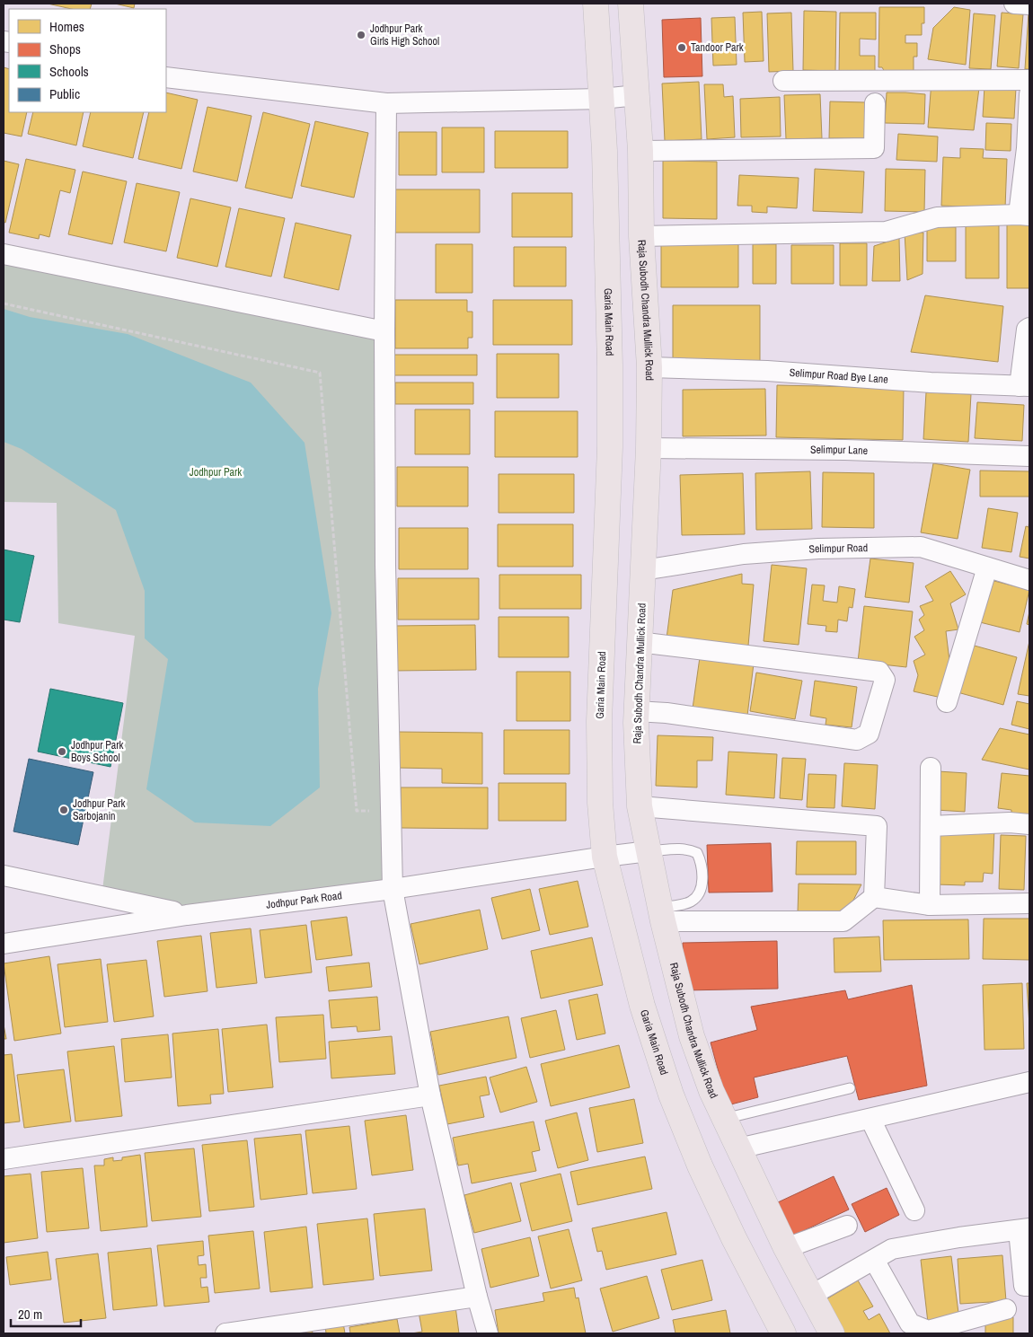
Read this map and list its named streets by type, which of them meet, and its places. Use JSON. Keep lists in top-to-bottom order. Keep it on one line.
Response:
{"streets":{"main road":["Raja Subodh Chandra Mullick Road","Garia Main Road"],"street":["Selimpur Road Bye Lane","Selimpur Lane","Selimpur Road","Jodhpur Park Road"]},"crossings":[["Raja Subodh Chandra Mullick Road","Selimpur Road Bye Lane"],["Raja Subodh Chandra Mullick Road","Selimpur Lane"],["Raja Subodh Chandra Mullick Road","Selimpur Road"],["Raja Subodh Chandra Mullick Road","Jodhpur Park Road"],["Garia Main Road","Jodhpur Park Road"]],"parks":["Jodhpur Park"],"places":["Jodhpur Park Girls High School","Tandoor Park","Jodhpur Park Boys School","Jodhpur Park Sarbojanin"],"legend":["Homes","Shops","Schools","Public"],"scale_bar":"20 m"}
